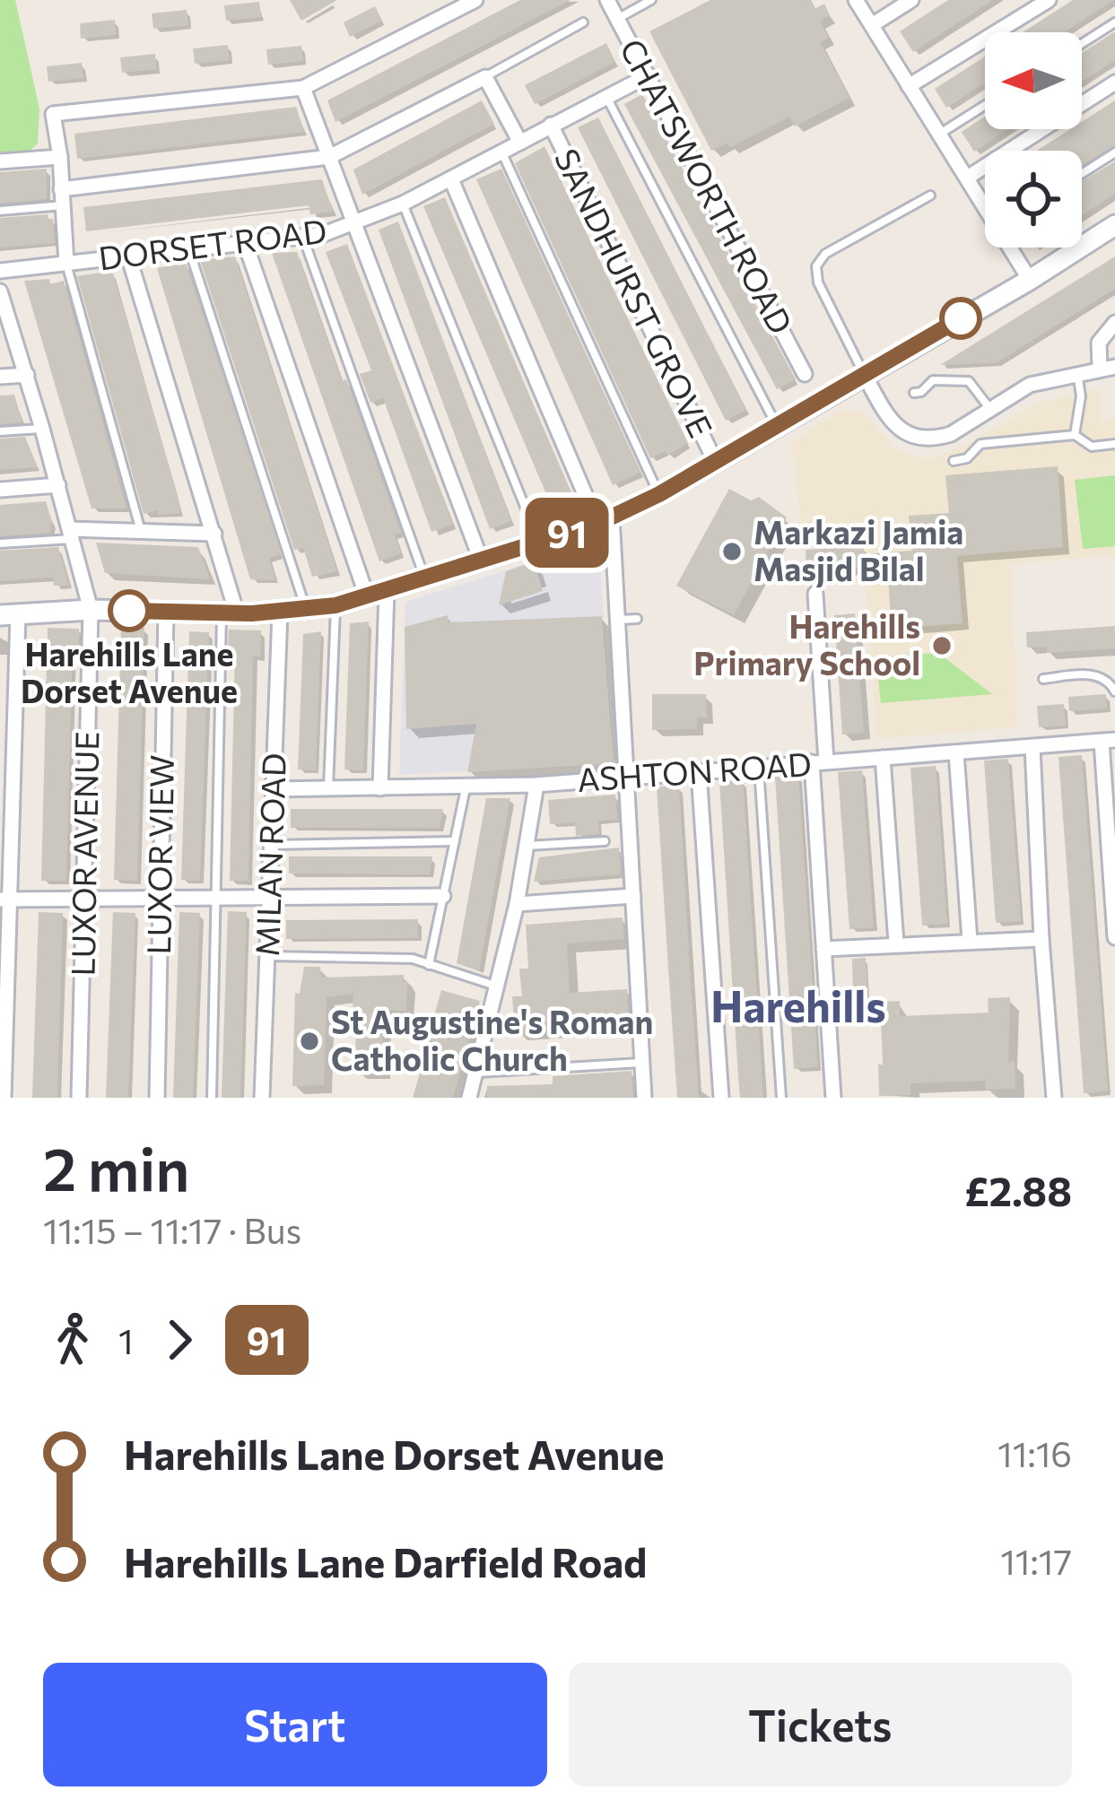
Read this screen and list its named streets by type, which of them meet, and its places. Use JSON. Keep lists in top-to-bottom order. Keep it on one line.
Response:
{"streets":{"street":["CHATSWORTH ROAD","DORSET ROAD","SANDHURST GROVE","ASHTON ROAD","LUXOR AVENUE","LUXOR VIEW","MILAN ROAD"]},"crossings":[["CHATSWORTH ROAD","DORSET ROAD"],["DORSET ROAD","SANDHURST GROVE"],["ASHTON ROAD","MILAN ROAD"]],"districts":["Harehills"],"places":["Markazi Jamia Masjid Bilal","Harehills Lane Dorset Avenue","Harehills Primary School","St Augustine's Roman Catholic Church"],"lines":["bus line 91"],"north":"left","page":{"on_map":"91","heading":["2 min","11:15 – 11:17 · Bus","£2.88"],"legs":["1","91"],"list":[{"name":"Harehills Lane Dorset Avenue","value":"11:16"},{"name":"Harehills Lane Darfield Road","value":"11:17"}],"buttons":["Start","Tickets"]}}
